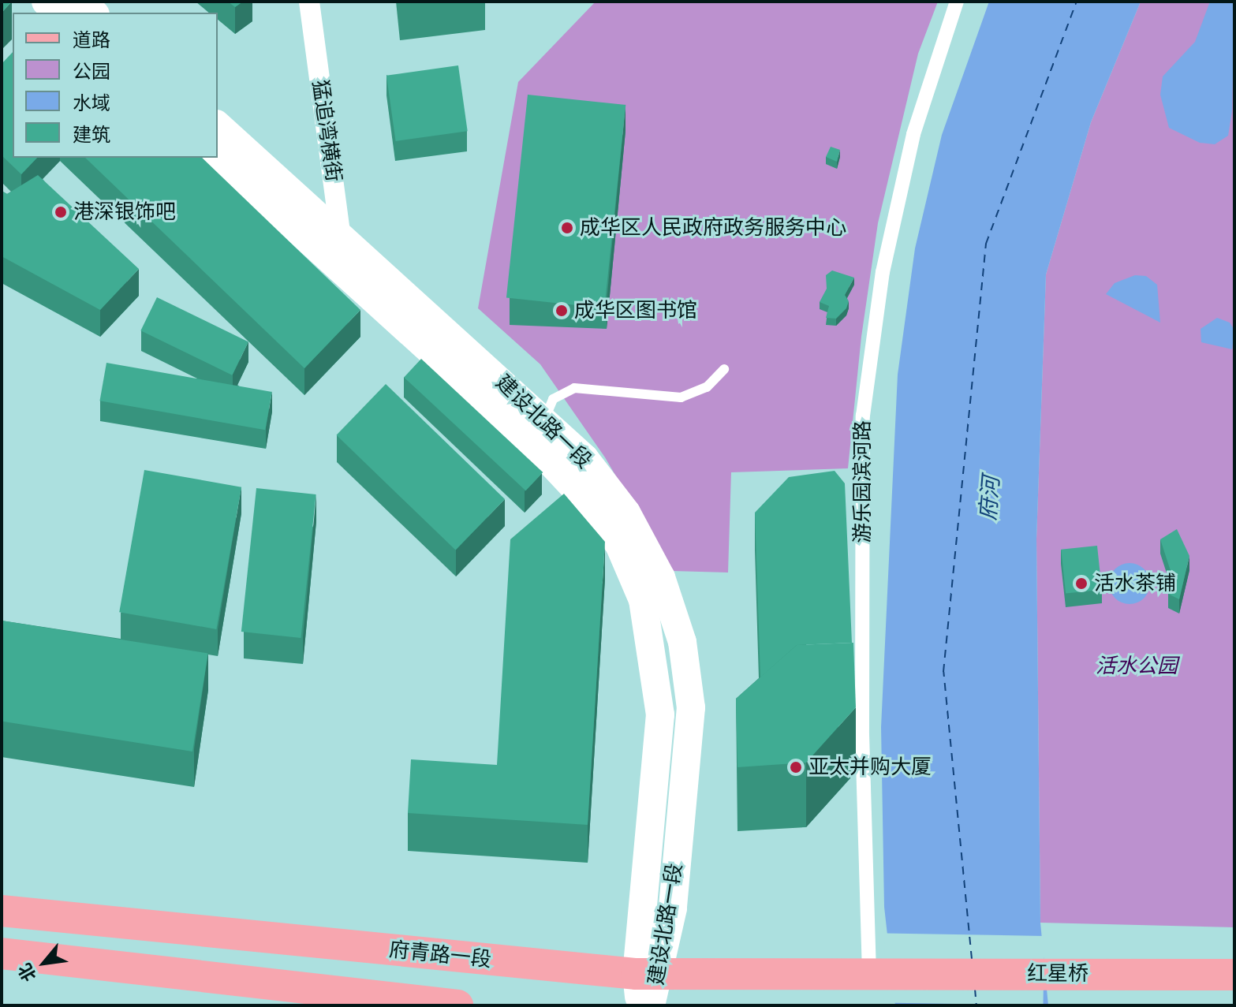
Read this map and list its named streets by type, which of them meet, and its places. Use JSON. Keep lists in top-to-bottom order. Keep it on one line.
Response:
{"streets":{"main road":["建设北路一段","府青路一段","红星桥"],"street":["猛追湾横街","游乐园滨河路"]},"crossings":[["猛追湾横街","建设北路一段"],["建设北路一段","府青路一段"],["游乐园滨河路","府青路一段"],["游乐园滨河路","红星桥"],["府青路一段","红星桥"]],"water":["府河"],"parks":["活水公园"],"places":["港深银饰吧","成华区人民政府政务服务中心","成华区图书馆","活水茶铺","亚太并购大厦"],"legend":["道路","公园","水域","建筑"],"north":"bottom left"}
